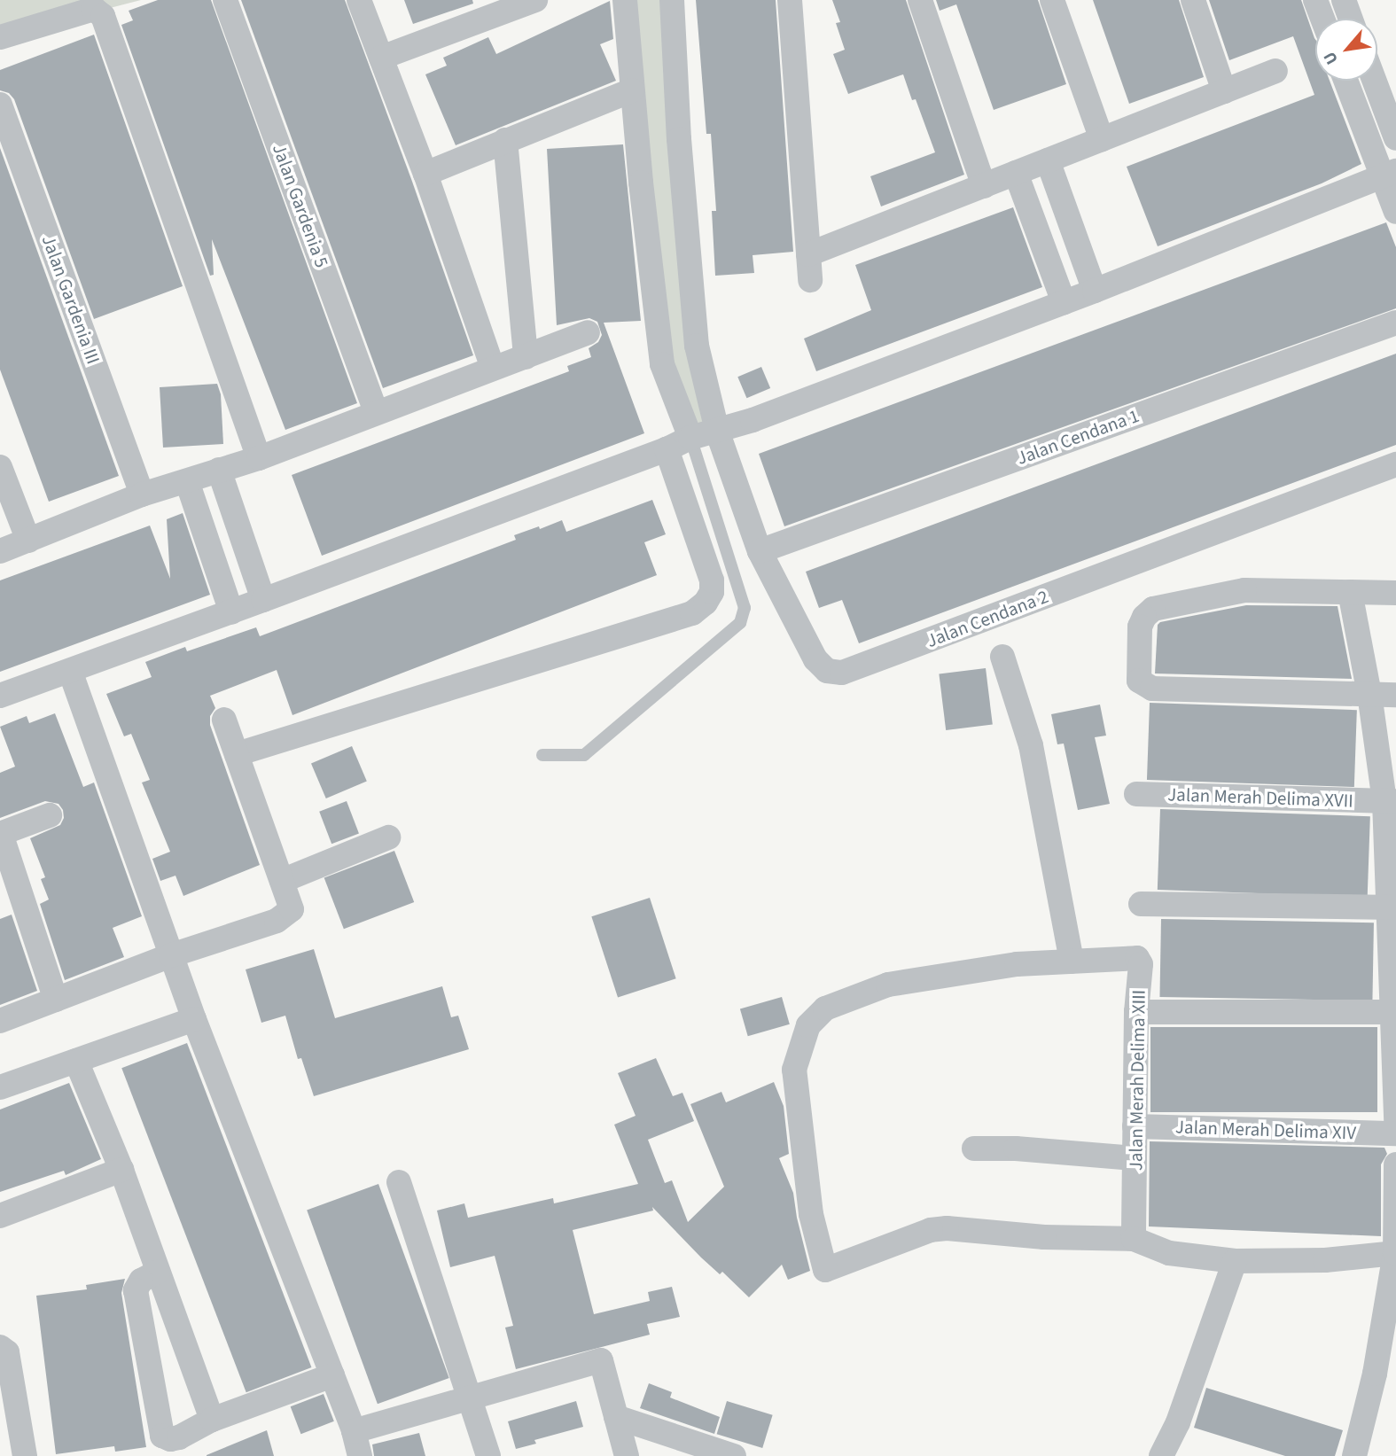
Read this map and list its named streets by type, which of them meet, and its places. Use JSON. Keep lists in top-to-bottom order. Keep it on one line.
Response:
{"streets":{"street":["Jalan Gardenia 5","Jalan Gardenia III","Jalan Cendana 1","Jalan Cendana 2","Jalan Merah Delima XVII","Jalan Merah Delima XIII","Jalan Merah Delima XIV"]},"crossings":[["Jalan Cendana 1","Jalan Cendana 2"],["Jalan Merah Delima XIII","Jalan Merah Delima XIV"]],"north":"bottom left"}
